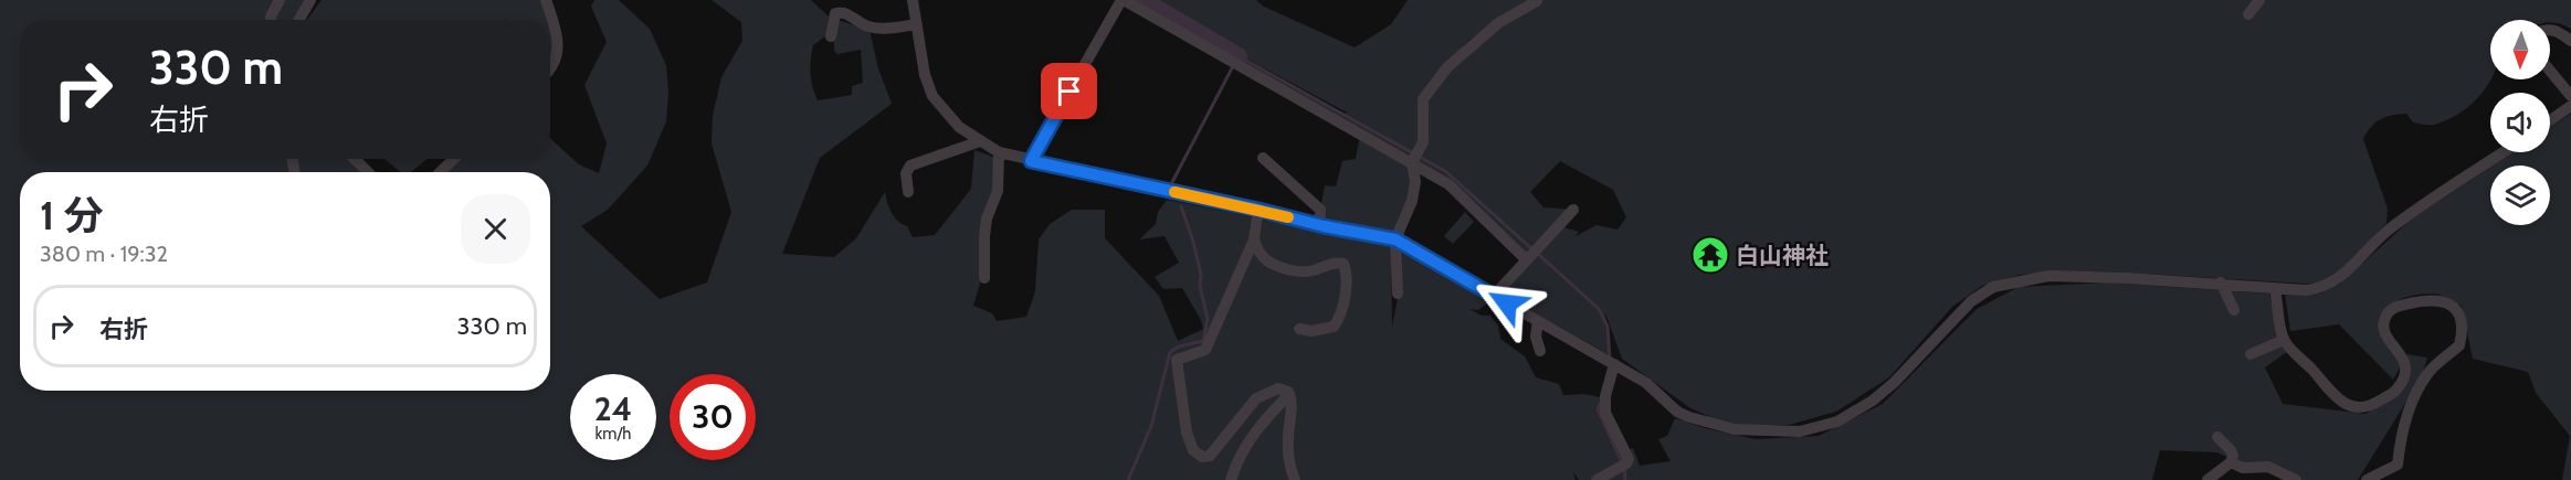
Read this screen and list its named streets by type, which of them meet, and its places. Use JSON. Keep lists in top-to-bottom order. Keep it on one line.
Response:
{"places":{"temple":["白山神社"]},"north":"bottom","page":{"turn":["330 m","右折"],"heading":["1 分","380 m · 19:32"],"list":[{"name":"右折","value":"330 m"}],"speed":"24 km/h","limit":"30"}}
